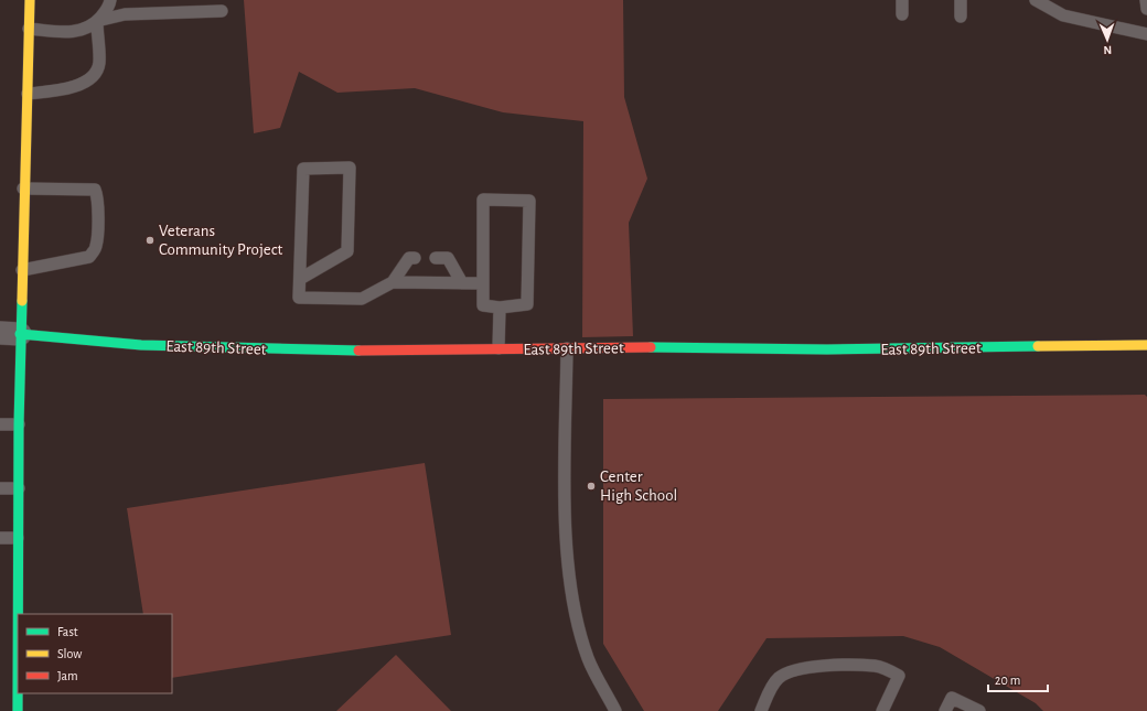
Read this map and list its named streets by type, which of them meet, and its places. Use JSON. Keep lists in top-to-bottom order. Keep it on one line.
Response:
{"streets":{"street":["East 89th Street"]},"places":["Veterans Community Project","Center High School"],"legend":["Fast","Slow","Jam"],"scale_bar":"20 m","north":"bottom"}
